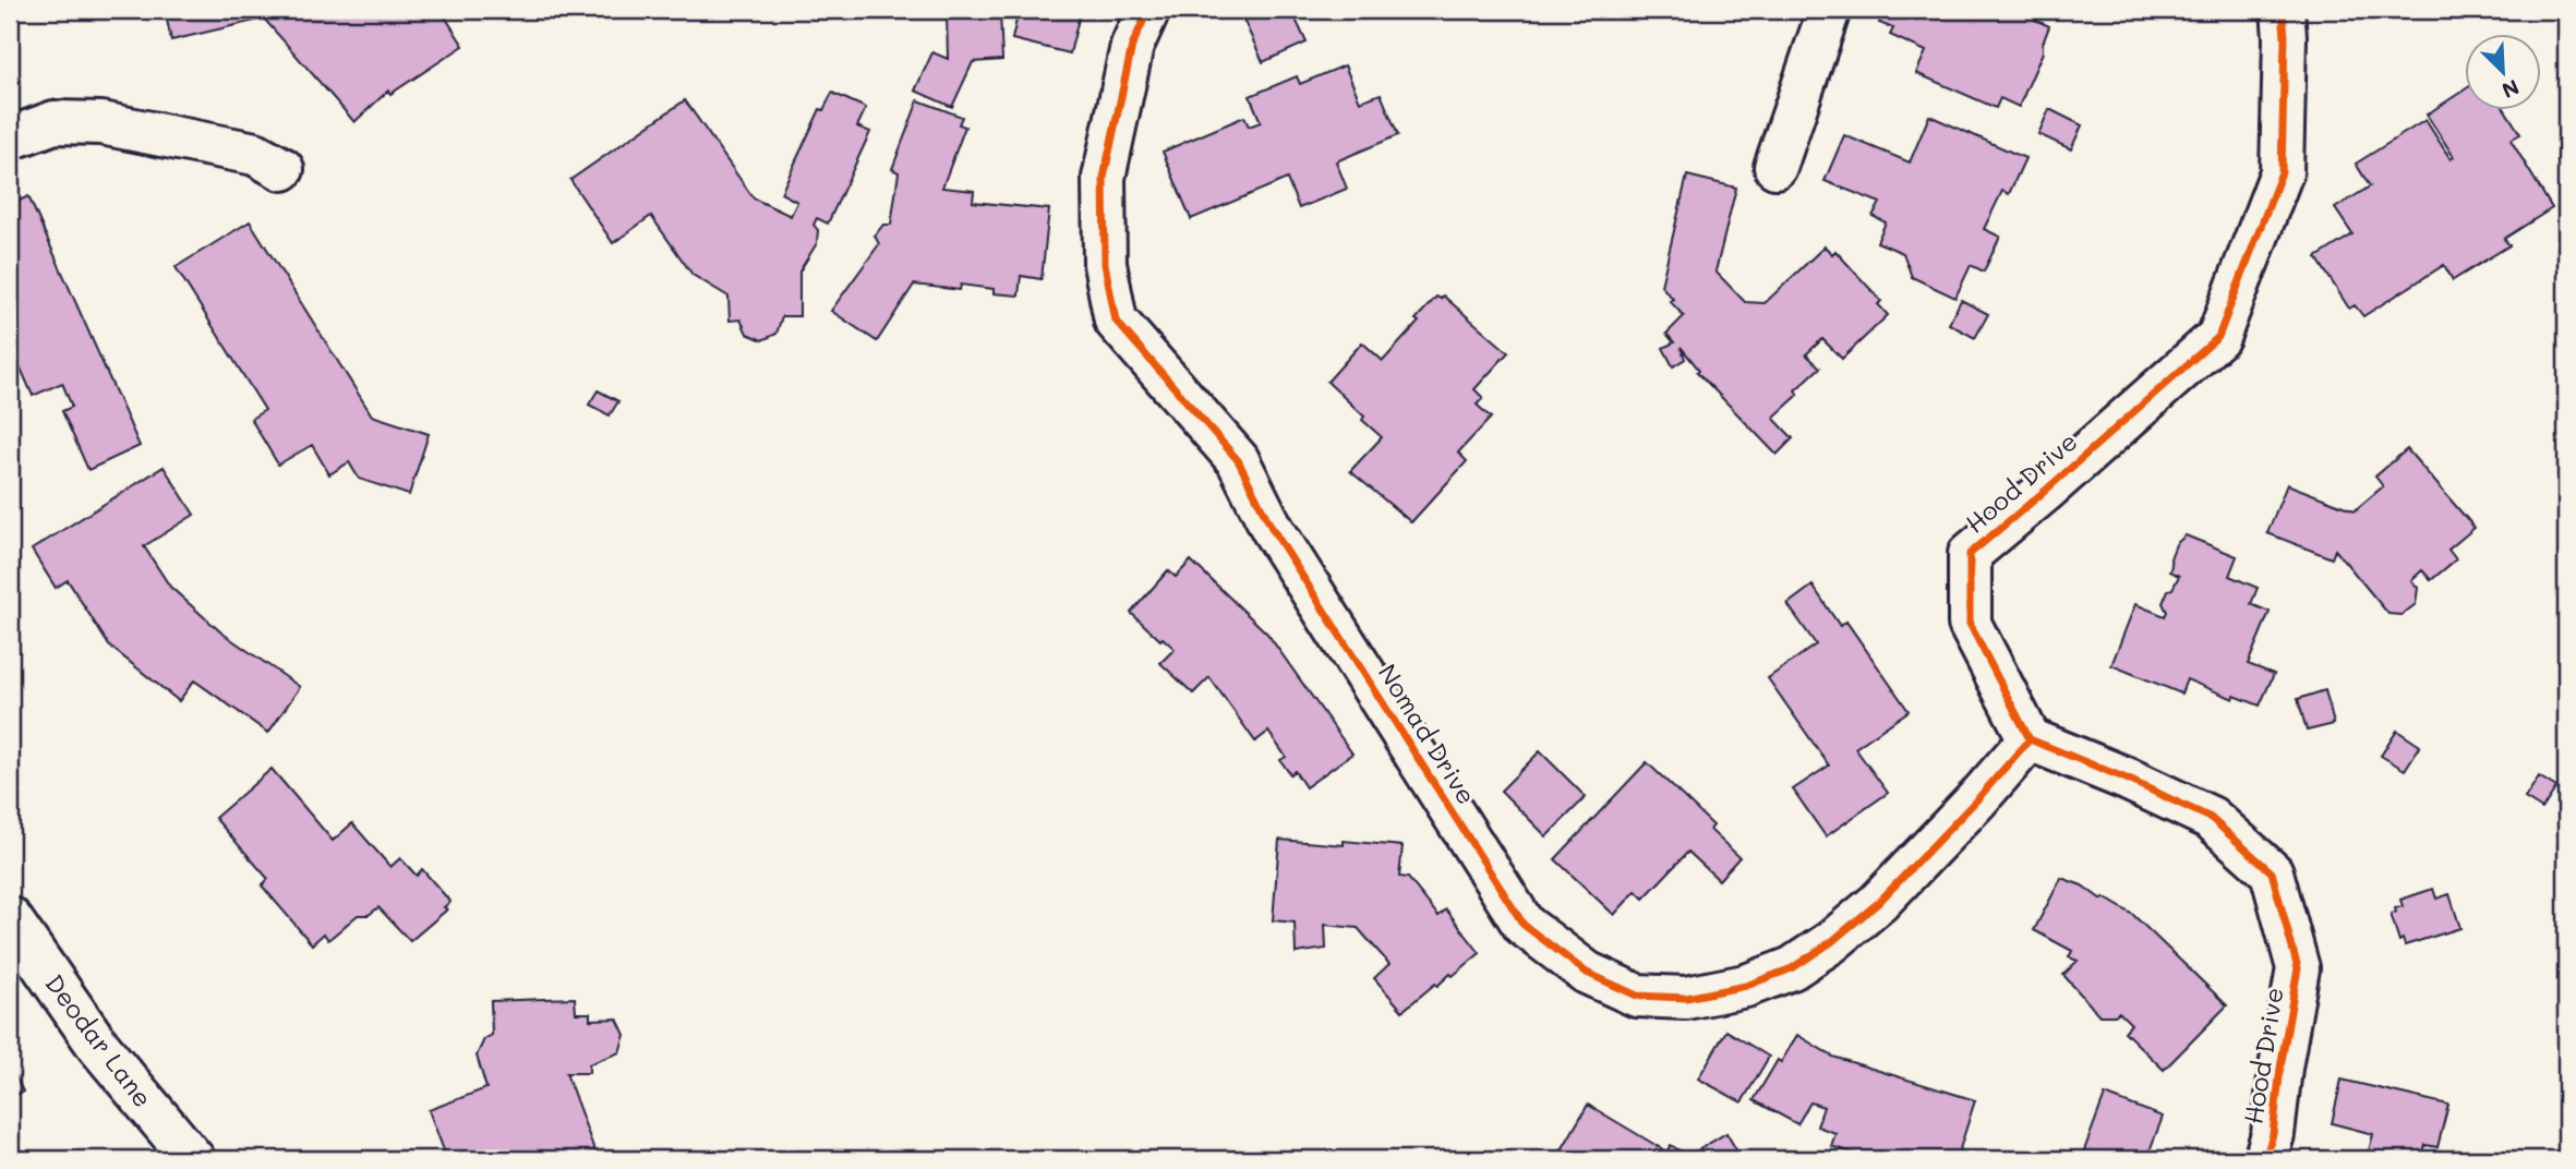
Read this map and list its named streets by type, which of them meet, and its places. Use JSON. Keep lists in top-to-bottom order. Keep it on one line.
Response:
{"streets":{"street":["Hood Drive","Nomad Drive","Deodar Lane"]},"crossings":[["Hood Drive","Nomad Drive"]],"north":"bottom right"}
